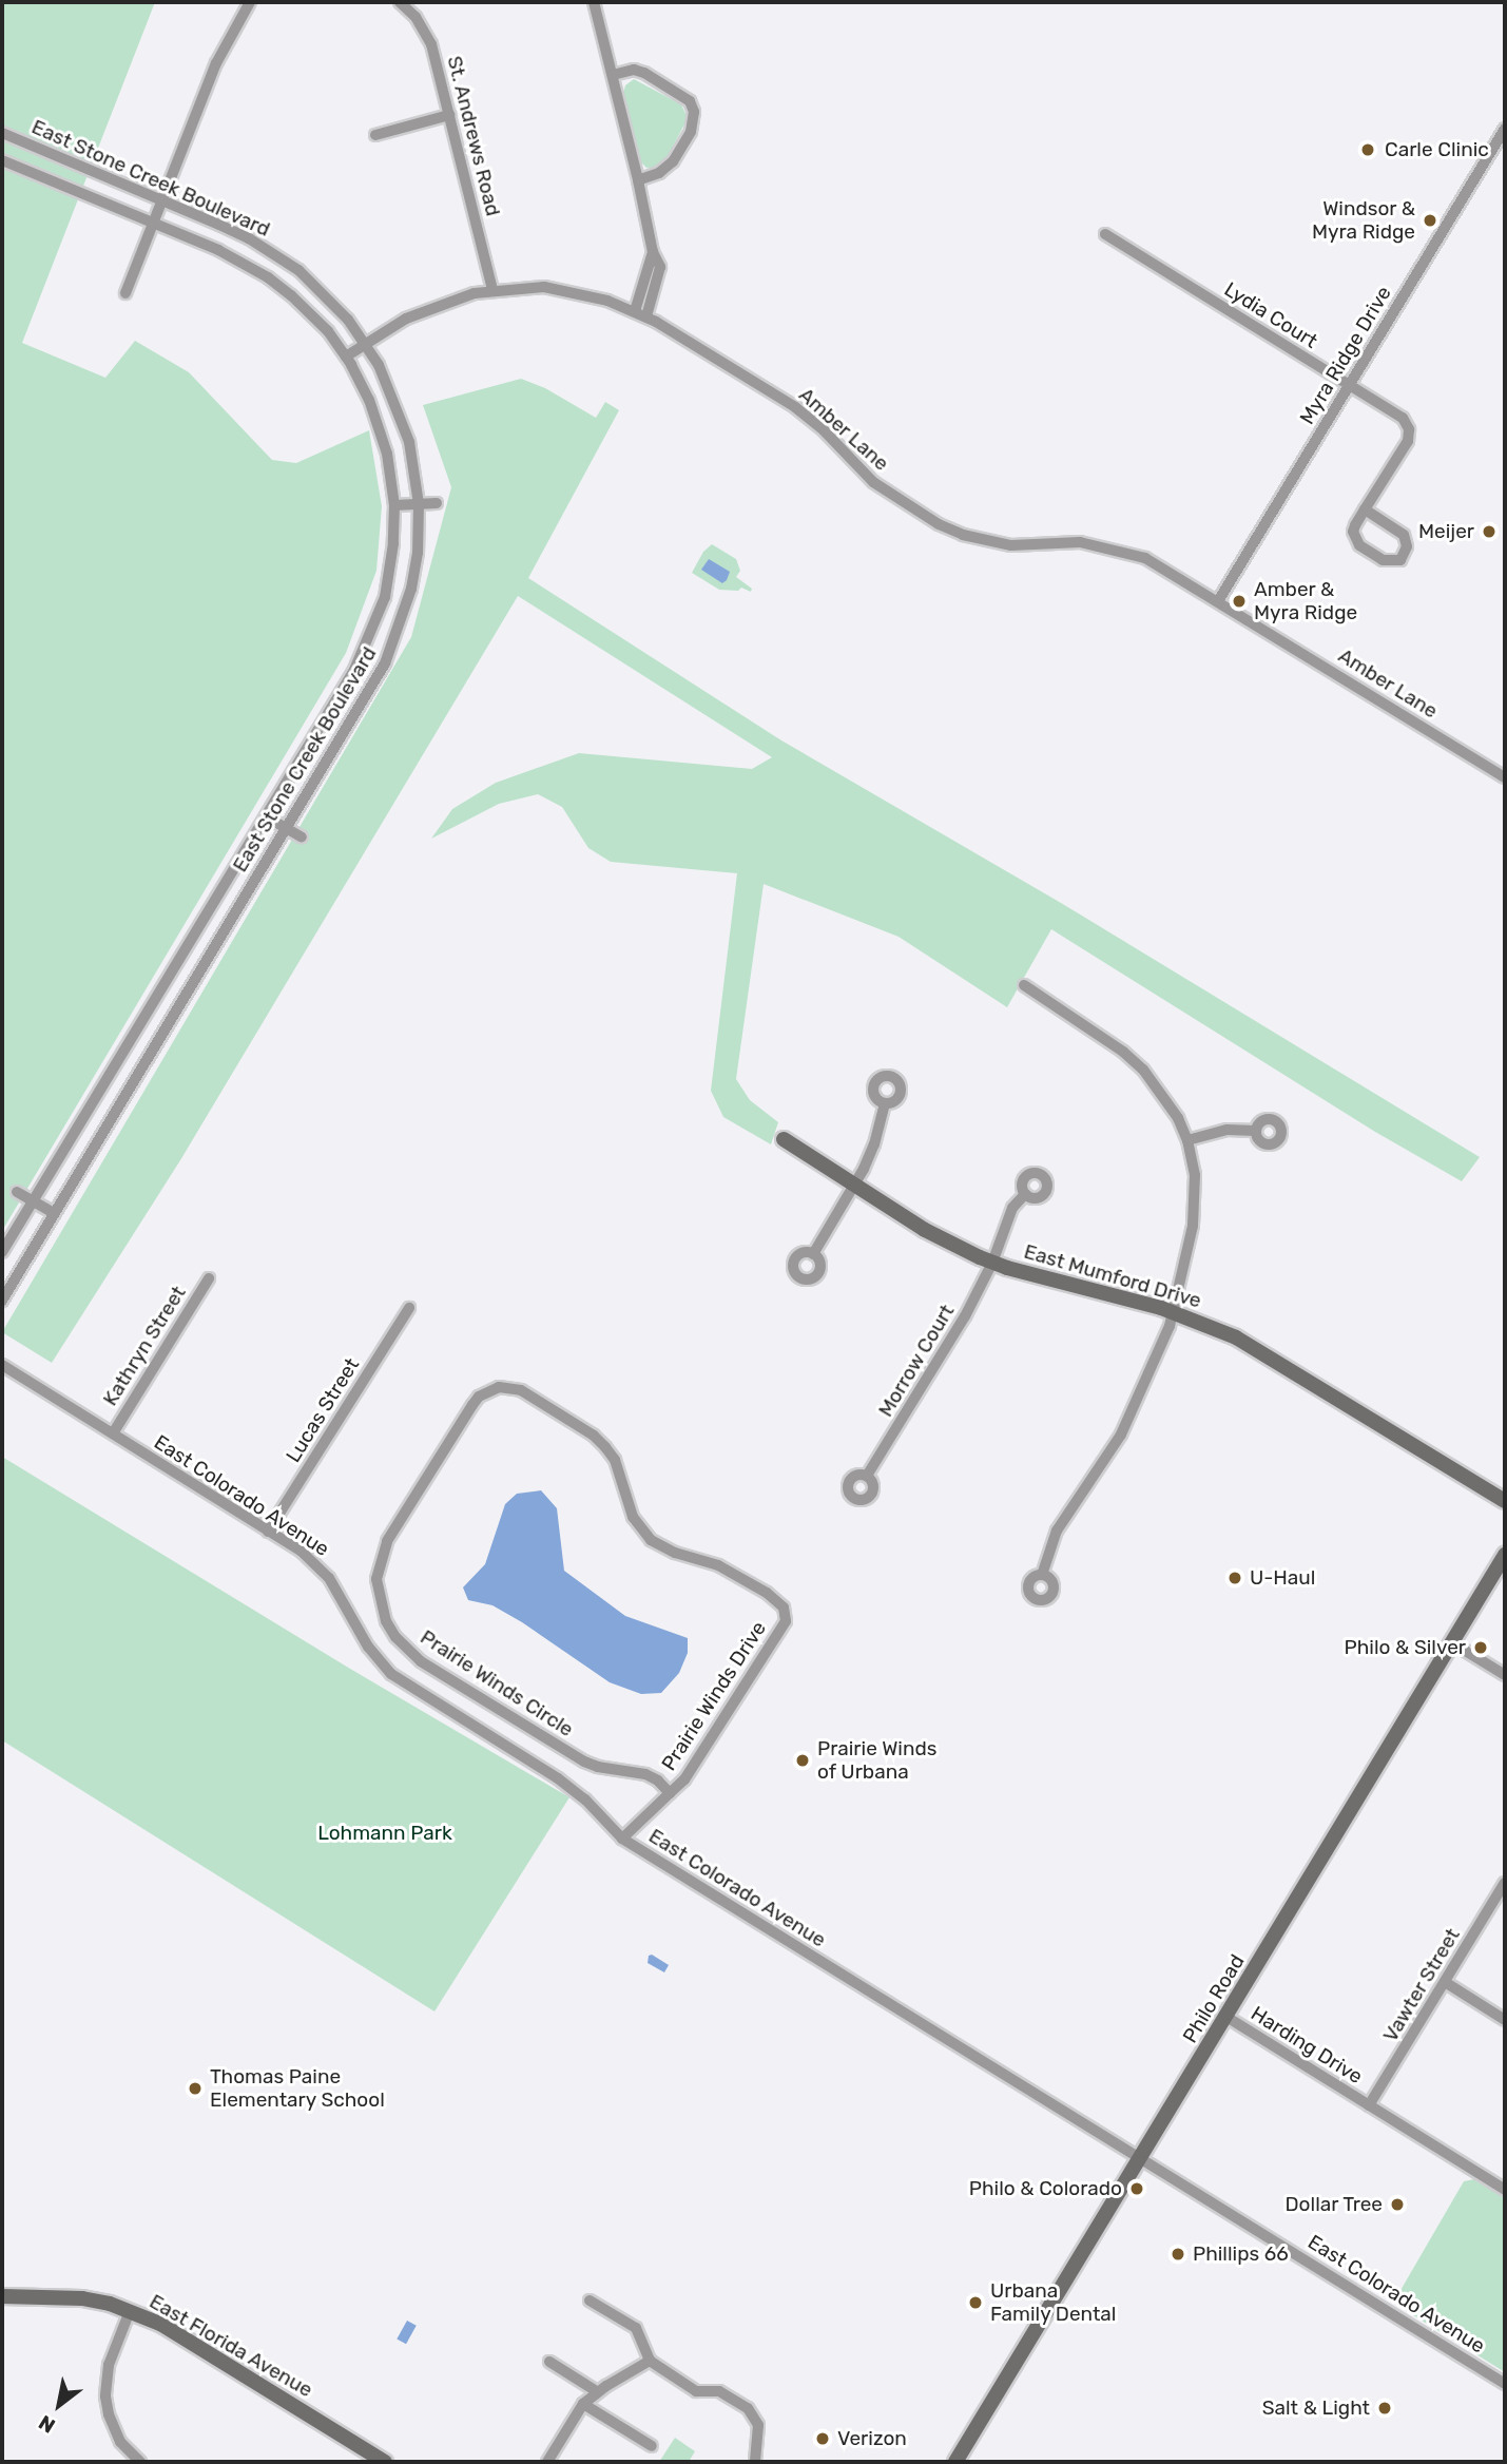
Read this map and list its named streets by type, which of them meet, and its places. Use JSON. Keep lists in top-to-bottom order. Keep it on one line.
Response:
{"streets":{"street":["St. Andrews Road","East Stone Creek Boulevard","Lydia Court","Myra Ridge Drive","Amber Lane","East Mumford Drive","Kathryn Street","Morrow Court","Lucas Street","East Colorado Avenue","Prairie Winds Circle","Prairie Winds Drive","Vawter Street","Philo Road","Harding Drive","East Florida Avenue"]},"crossings":[["St. Andrews Road","Amber Lane"],["East Stone Creek Boulevard","Amber Lane"],["Lydia Court","Myra Ridge Drive"],["Myra Ridge Drive","Amber Lane"],["East Mumford Drive","Morrow Court"],["Kathryn Street","East Colorado Avenue"],["Lucas Street","East Colorado Avenue"],["East Colorado Avenue","Prairie Winds Drive"],["East Colorado Avenue","Philo Road"],["Prairie Winds Circle","Prairie Winds Drive"],["Vawter Street","Harding Drive"],["Philo Road","Harding Drive"]],"parks":["Lohmann Park"],"places":["Carle Clinic","Windsor & Myra Ridge","Meijer","Amber & Myra Ridge","U-Haul","Philo & Silver","Prairie Winds of Urbana","Thomas Paine Elementary School","Philo & Colorado","Dollar Tree","Phillips 66","Urbana Family Dental","Salt & Light","Verizon"],"north":"bottom left"}
